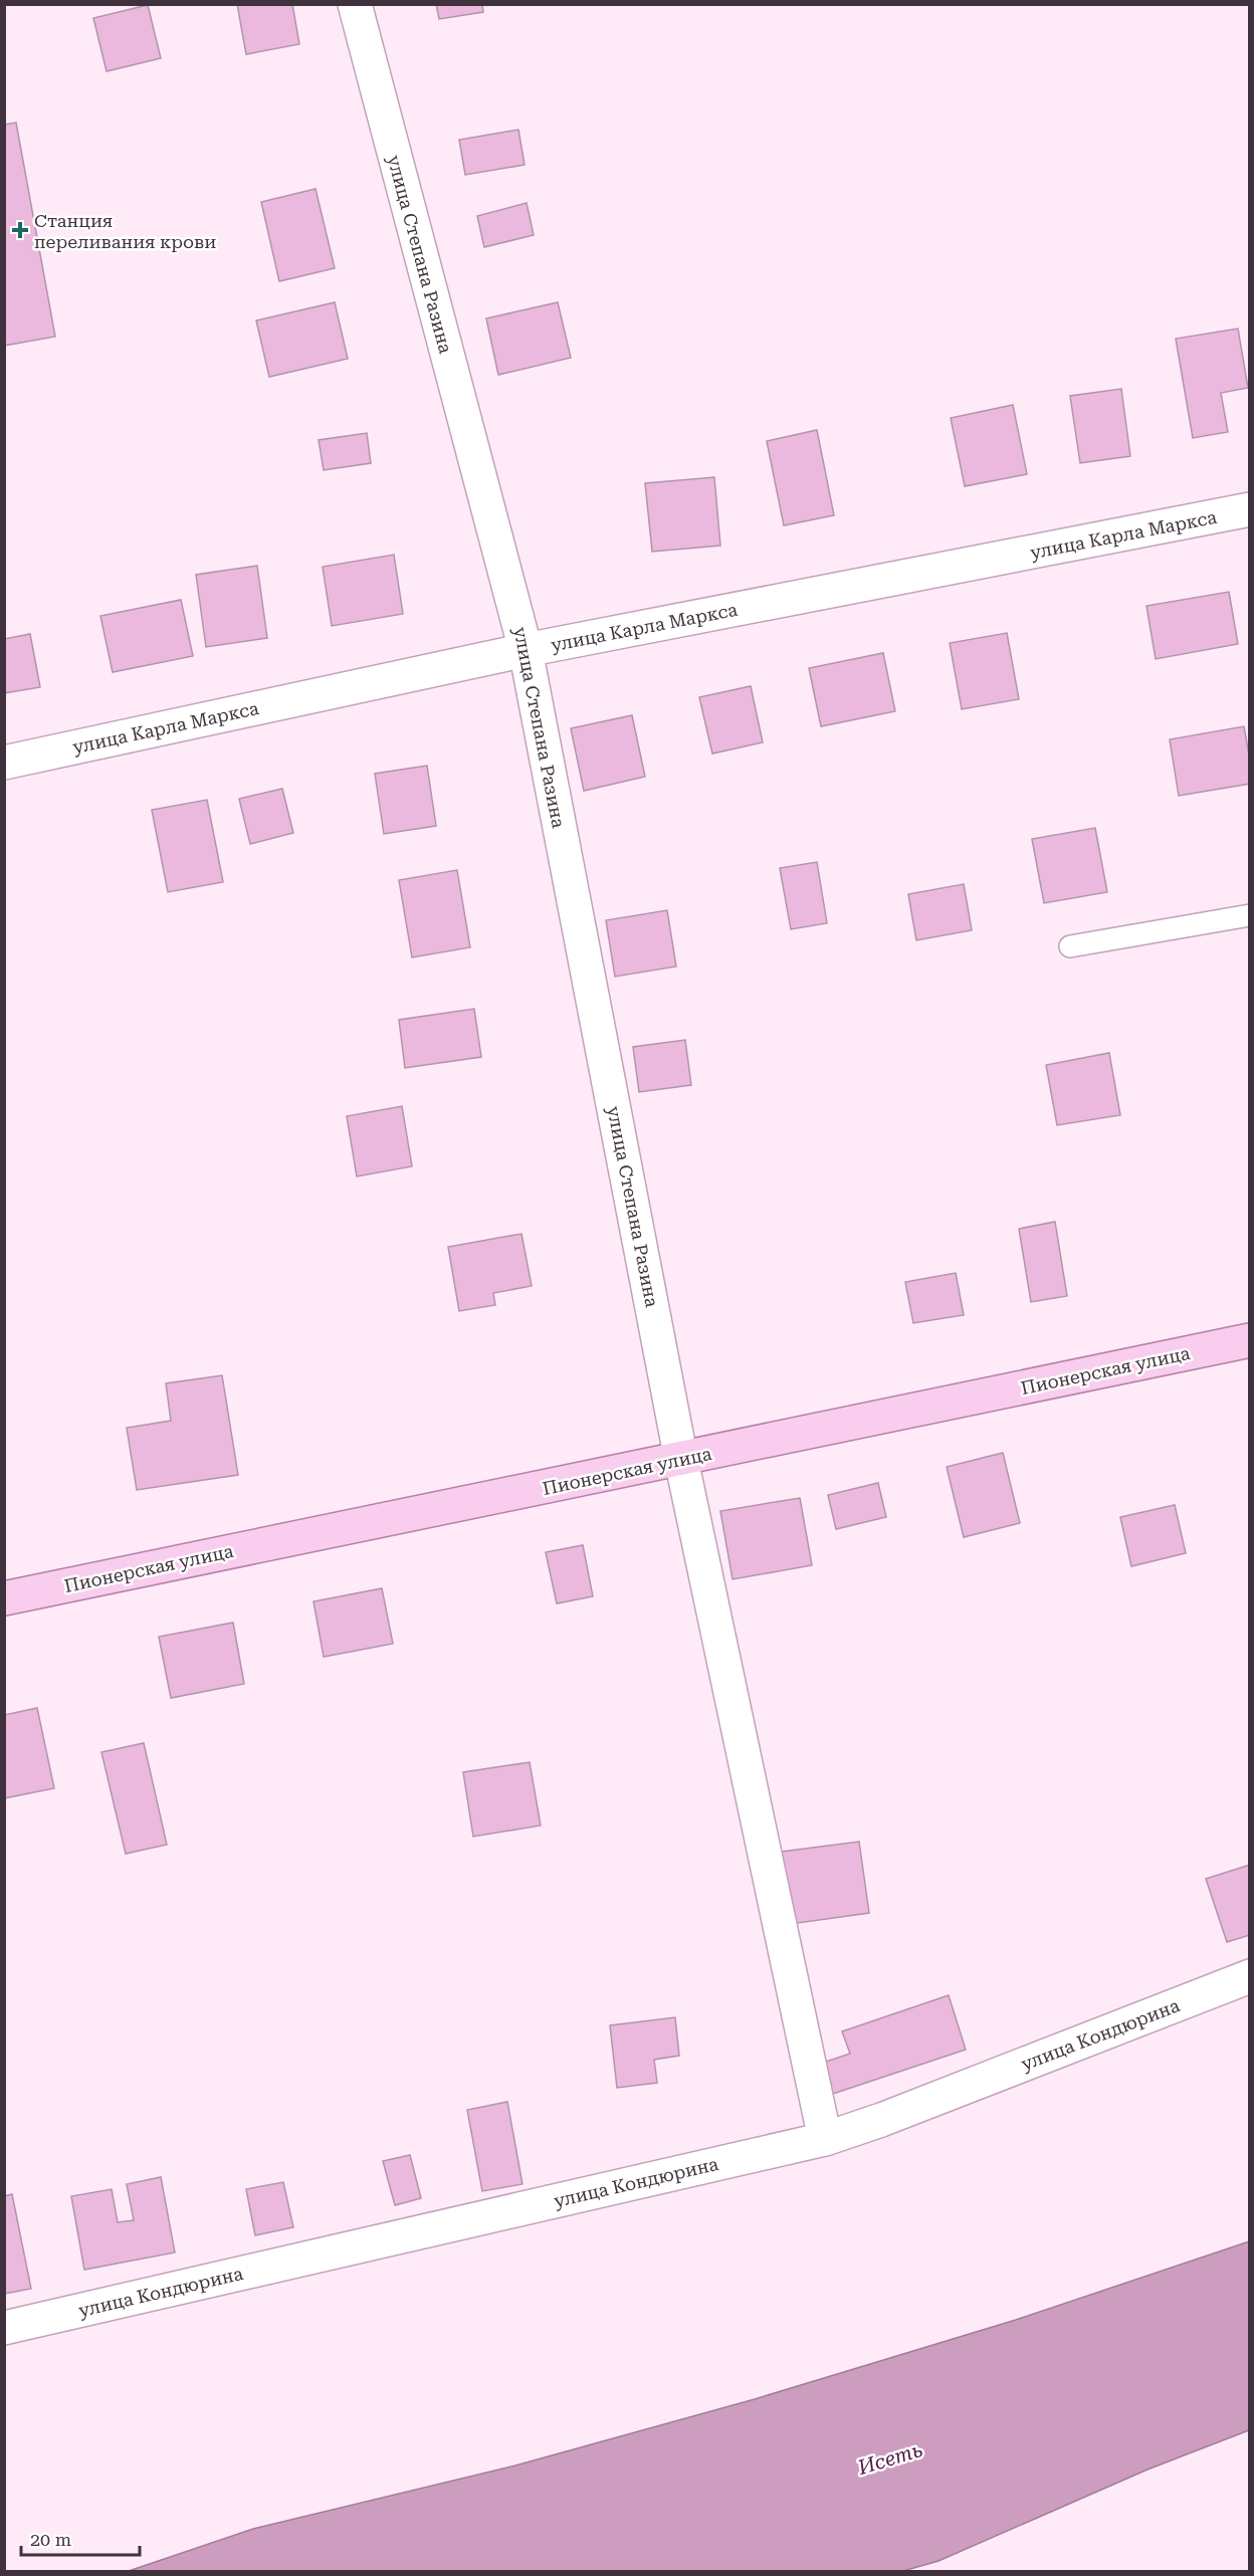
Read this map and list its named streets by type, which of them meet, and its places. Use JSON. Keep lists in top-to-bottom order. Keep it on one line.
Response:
{"streets":{"main road":["Пионерская улица"],"street":["улица Степана Разина","улица Карла Маркса","улица Кондюрина"]},"crossings":[["улица Степана Разина","улица Карла Маркса"],["улица Степана Разина","Пионерская улица"],["улица Степана Разина","улица Кондюрина"]],"water":["Исеть"],"places":{"health":["Станция переливания крови"]},"scale_bar":"20 m"}
